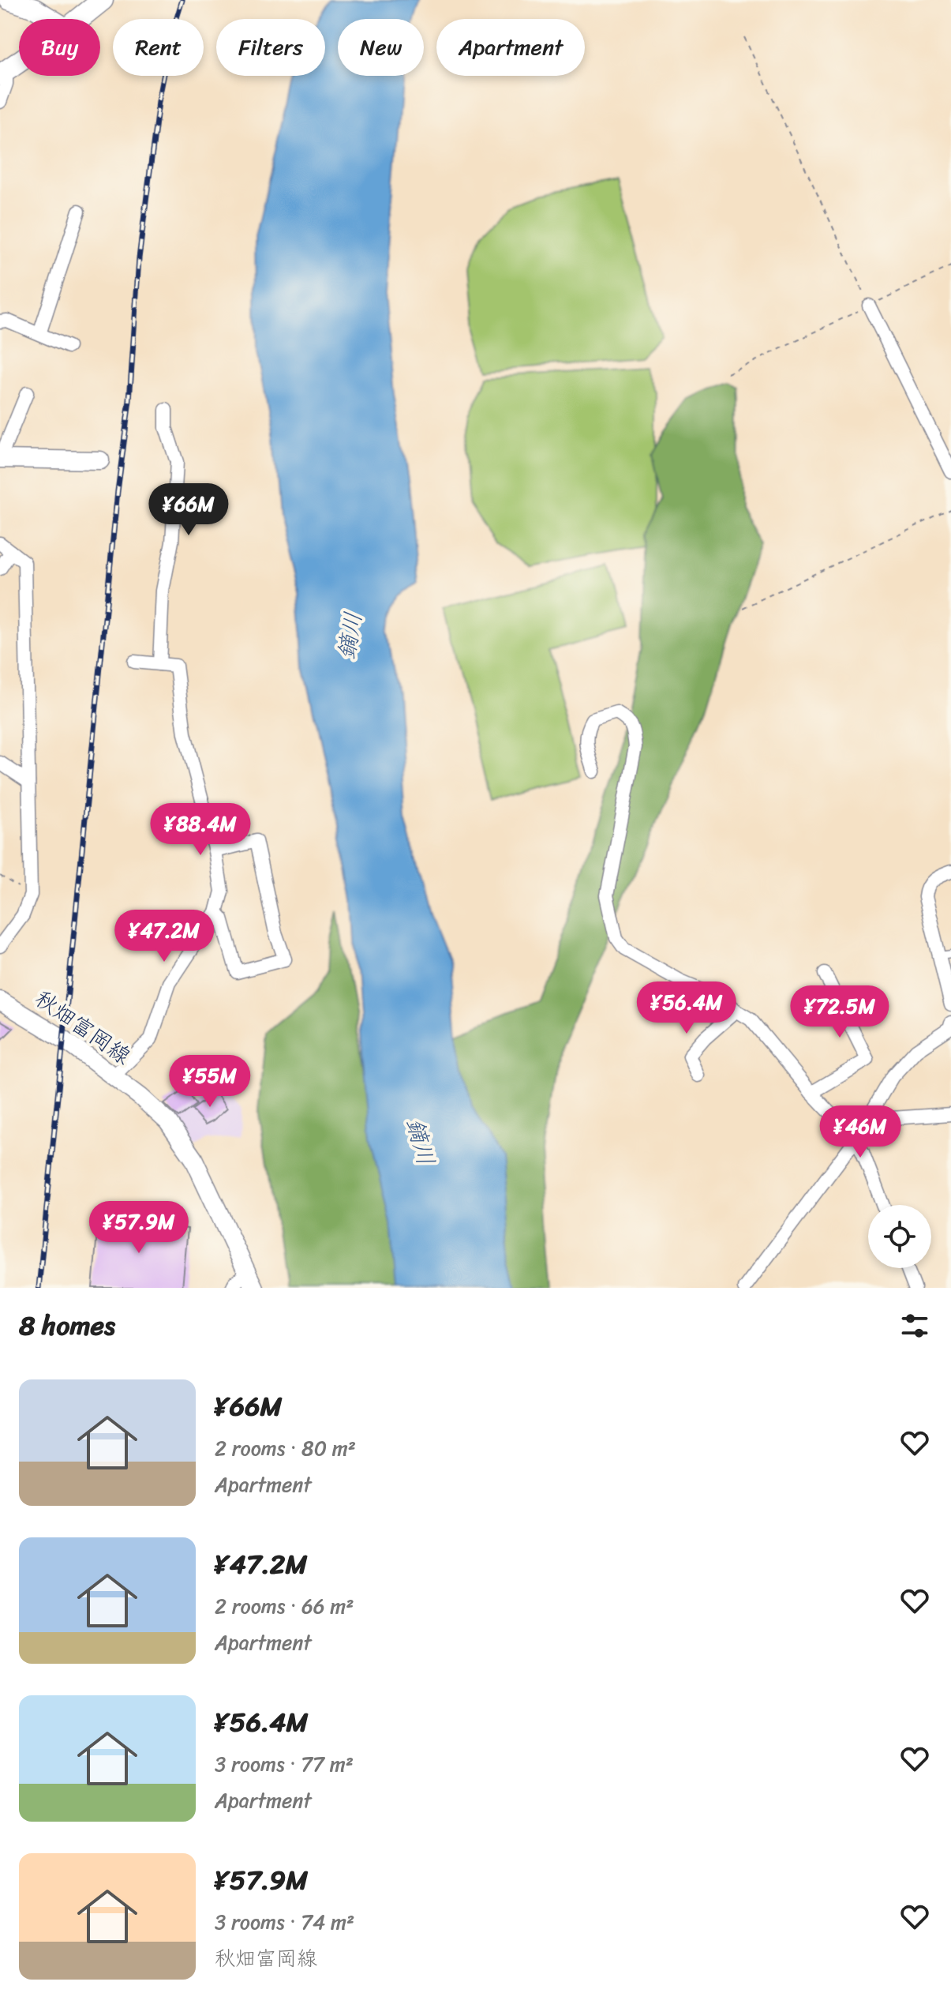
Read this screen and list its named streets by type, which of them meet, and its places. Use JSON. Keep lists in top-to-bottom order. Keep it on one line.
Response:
{"streets":{"main road":["秋畑富岡線"]},"water":["鏑川"],"page":{"chip":["Buy","Rent","Filters","New","Apartment"],"price":["¥66M","¥88.4M","¥47.2M","¥56.4M","¥72.5M","¥55M","¥46M","¥57.9M"],"heading":"8 homes","list":[{"name":"¥66M","note":"2 rooms · 80 m² · Apartment"},{"name":"¥47.2M","note":"2 rooms · 66 m² · Apartment"},{"name":"¥56.4M","note":"3 rooms · 77 m² · Apartment"},{"name":"¥57.9M","note":"3 rooms · 74 m² · 秋畑富岡線"}]}}
